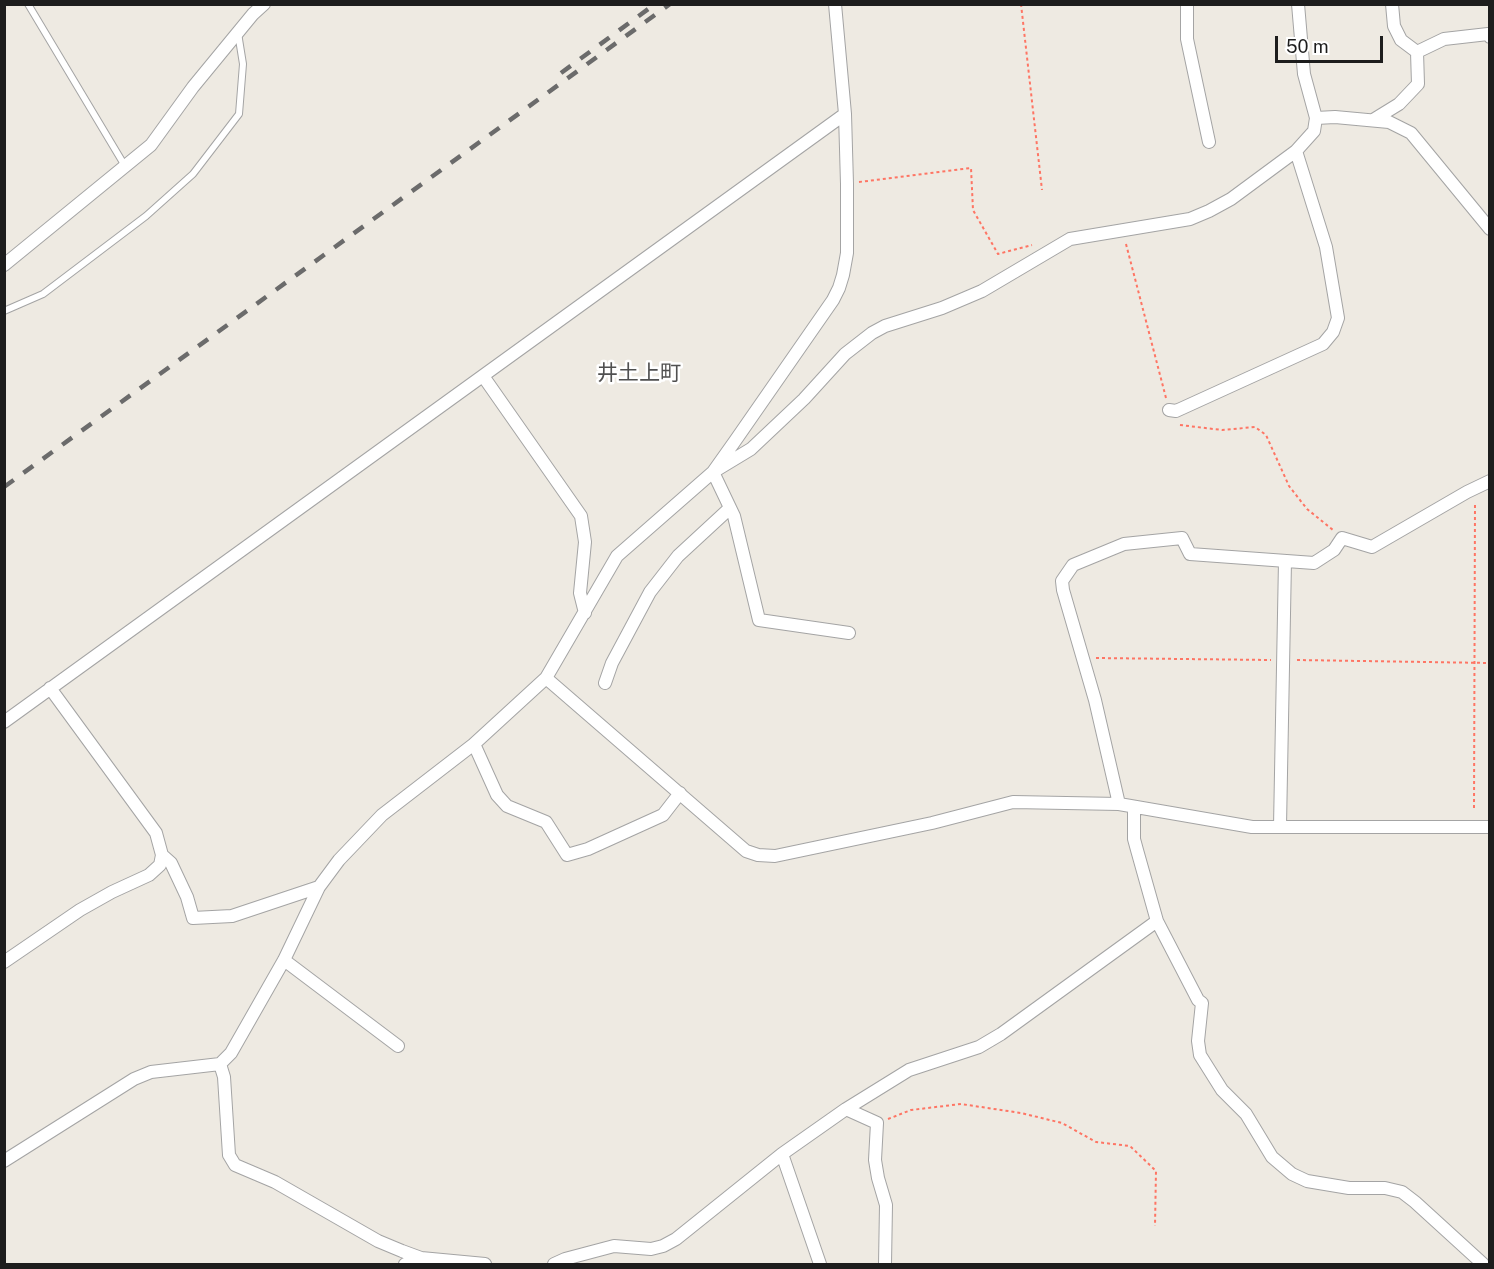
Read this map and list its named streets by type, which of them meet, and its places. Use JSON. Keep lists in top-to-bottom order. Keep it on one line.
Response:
{"districts":["井土上町"],"scale_bar":"50 m"}
